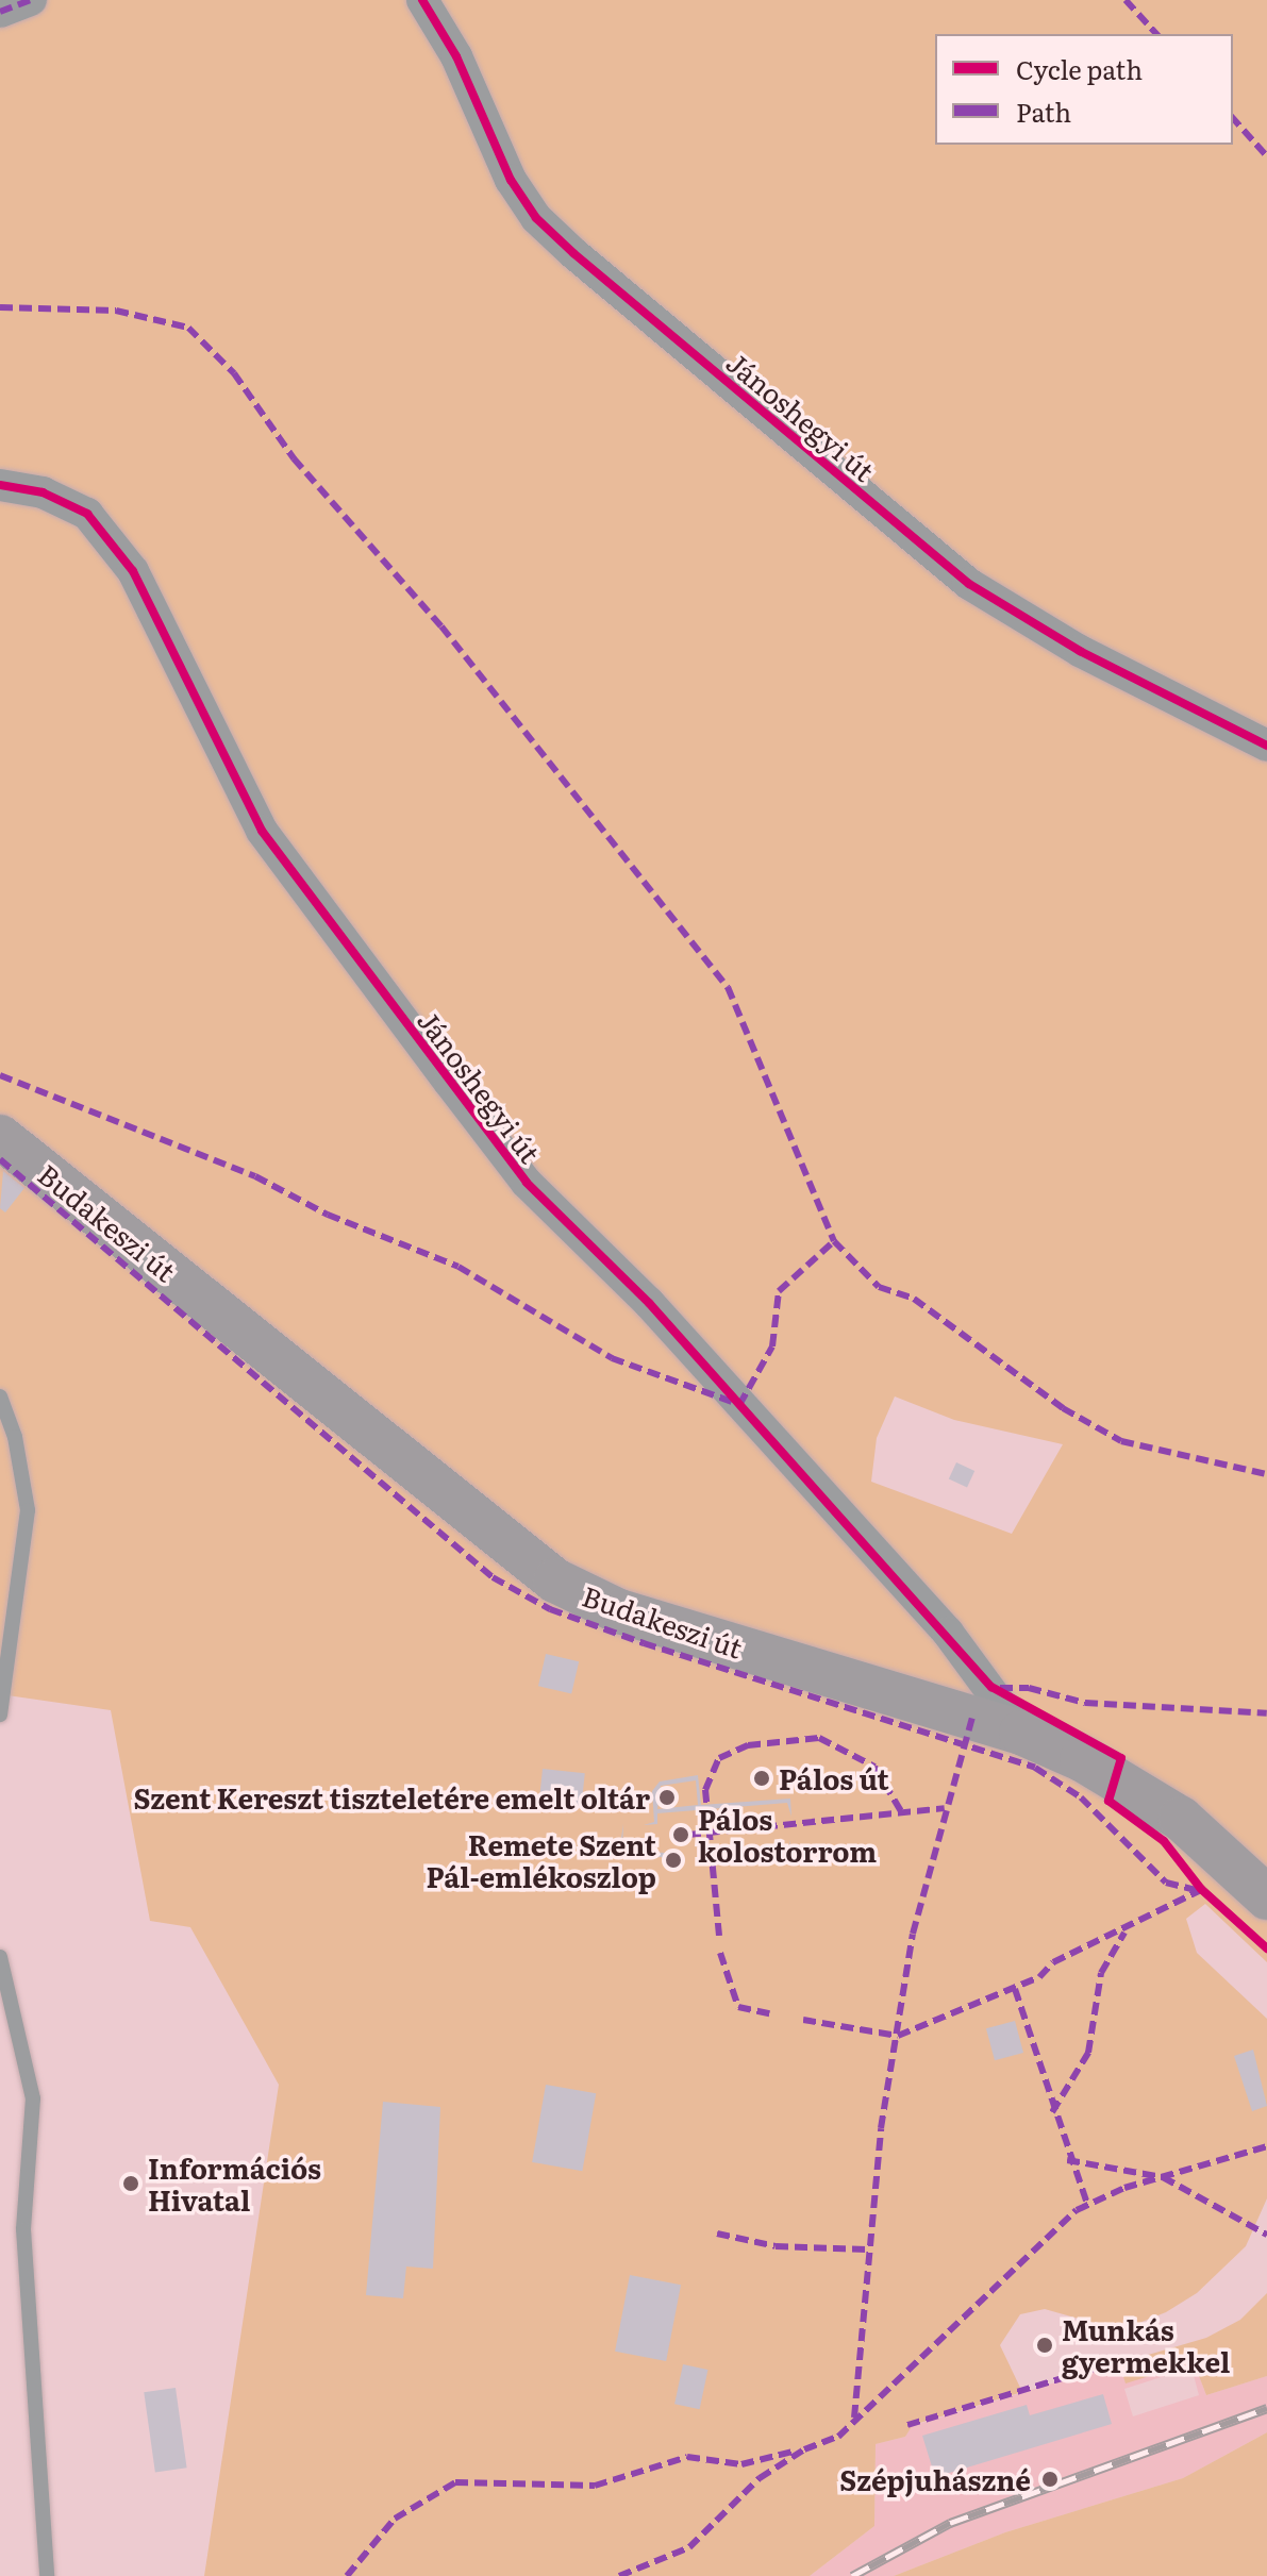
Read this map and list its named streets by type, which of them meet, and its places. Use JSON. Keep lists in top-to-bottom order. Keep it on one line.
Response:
{"streets":{"main road":["Budakeszi út"],"street":["Jánoshegyi út"]},"crossings":[["Jánoshegyi út","Budakeszi út"]],"places":["Pálos út","Szent Kereszt tiszteletére emelt oltár","Pálos kolostorrom","Remete Szent Pál-emlékoszlop","Információs Hivatal","Munkás gyermekkel","Szépjuhászné"],"legend":["Cycle path","Path"]}
